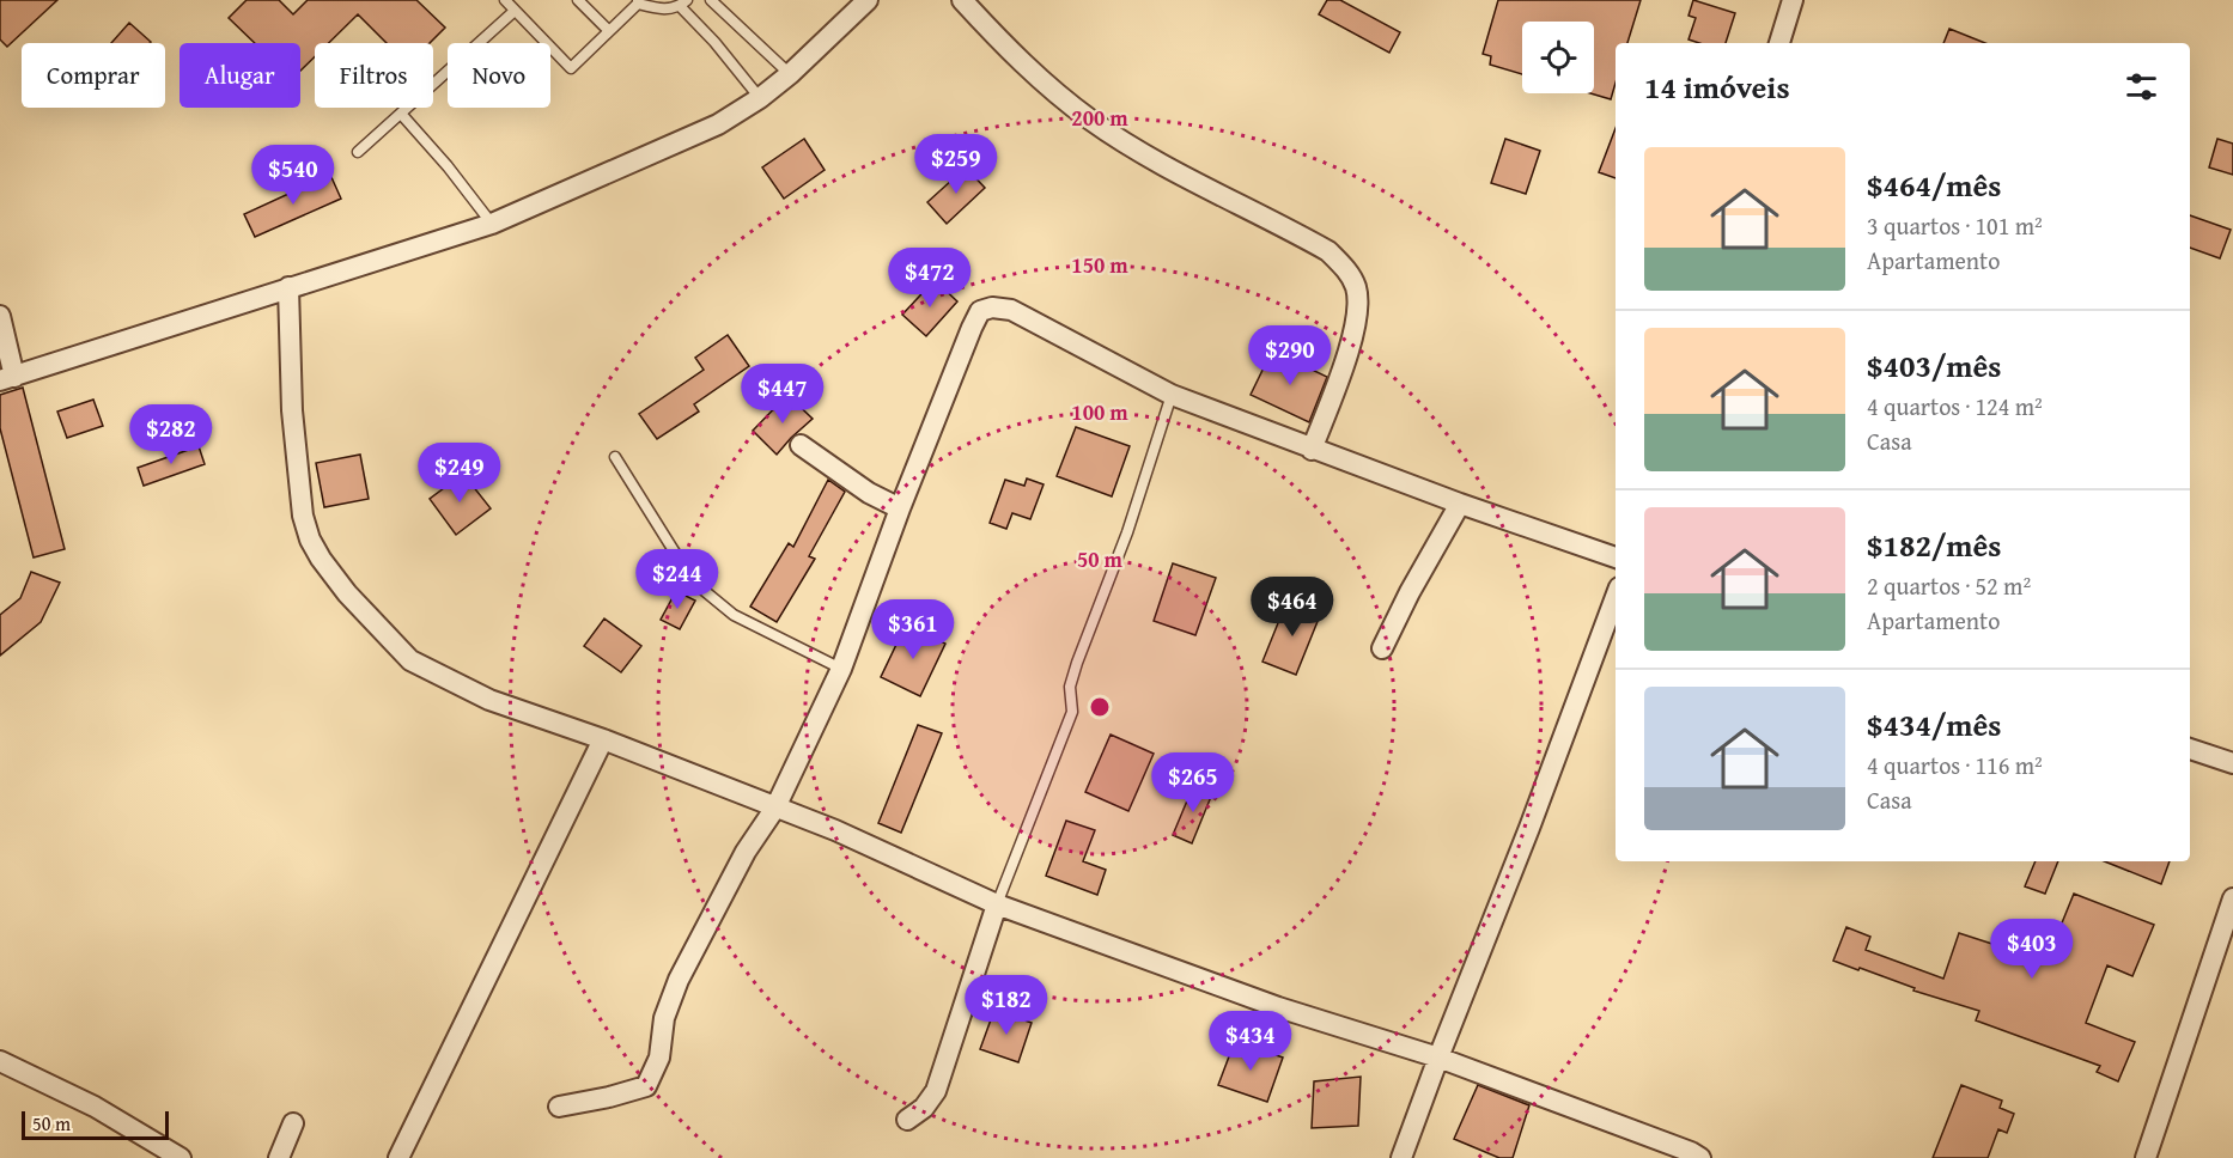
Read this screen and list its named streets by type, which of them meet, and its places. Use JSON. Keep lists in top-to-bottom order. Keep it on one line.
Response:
{"scale_bar":"50 m","page":{"chip":["Comprar","Alugar","Filtros","Novo"],"heading":"14 imóveis","list":[{"name":"$464/mês","note":"3 quartos · 101 m² · Apartamento"},{"name":"$403/mês","note":"4 quartos · 124 m² · Casa"},{"name":"$182/mês","note":"2 quartos · 52 m² · Apartamento"},{"name":"$434/mês","note":"4 quartos · 116 m² · Casa"}],"price":["$259","$540","$472","$290","$447","$282","$249","$244","$464","$361","$265","$403","$182","$434"],"scale":"50 m"},"rings":["200 m","150 m","100 m","50 m"]}
